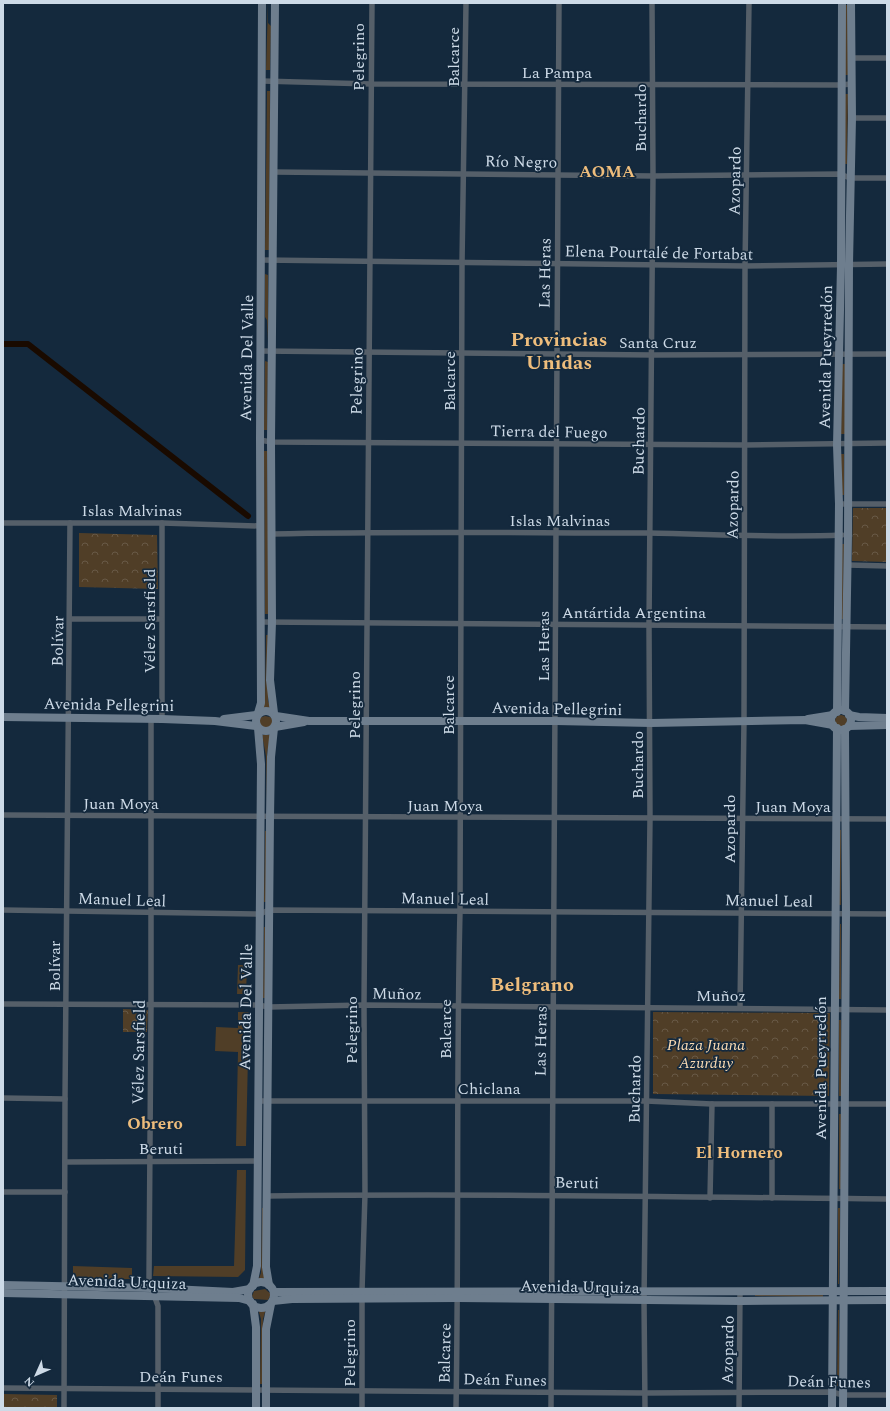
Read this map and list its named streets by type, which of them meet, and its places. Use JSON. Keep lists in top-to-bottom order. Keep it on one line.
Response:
{"streets":{"main road":["Avenida Pueyrredón","Avenida Del Valle","Avenida Pellegrini","Avenida Urquiza"],"street":["Pelegrino","Balcarce","La Pampa","Buchardo","Río Negro","Azopardo","Elena Pourtalé de Fortabat","Las Heras","Santa Cruz","Tierra del Fuego","Islas Malvinas","Antártida Argentina","Vélez Sarsfield","Bolívar","Juan Moya","Manuel Leal","Muñoz","Chiclana","Beruti","Deán Funes"]},"crossings":[["Pelegrino","La Pampa"],["Pelegrino","Río Negro"],["Pelegrino","Elena Pourtalé de Fortabat"],["Pelegrino","Santa Cruz"],["Pelegrino","Tierra del Fuego"],["Pelegrino","Islas Malvinas"],["Pelegrino","Antártida Argentina"],["Pelegrino","Avenida Pellegrini"],["Pelegrino","Juan Moya"],["Pelegrino","Manuel Leal"],["Pelegrino","Muñoz"],["Pelegrino","Chiclana"],["Pelegrino","Beruti"],["Pelegrino","Avenida Urquiza"],["Pelegrino","Deán Funes"],["Balcarce","La Pampa"],["Balcarce","Río Negro"],["Balcarce","Elena Pourtalé de Fortabat"],["Balcarce","Santa Cruz"],["Balcarce","Tierra del Fuego"],["Balcarce","Islas Malvinas"],["Balcarce","Antártida Argentina"],["Balcarce","Avenida Pellegrini"],["Balcarce","Juan Moya"],["Balcarce","Manuel Leal"],["Balcarce","Muñoz"],["Balcarce","Chiclana"],["Balcarce","Beruti"],["Balcarce","Avenida Urquiza"],["Balcarce","Deán Funes"],["La Pampa","Buchardo"],["La Pampa","Azopardo"],["La Pampa","Las Heras"],["La Pampa","Avenida Pueyrredón"],["La Pampa","Avenida Del Valle"],["Buchardo","Río Negro"],["Buchardo","Elena Pourtalé de Fortabat"],["Buchardo","Santa Cruz"],["Buchardo","Tierra del Fuego"],["Buchardo","Islas Malvinas"],["Buchardo","Antártida Argentina"],["Buchardo","Avenida Pellegrini"],["Buchardo","Juan Moya"],["Buchardo","Manuel Leal"],["Buchardo","Muñoz"],["Buchardo","Chiclana"],["Buchardo","Beruti"],["Buchardo","Avenida Urquiza"],["Buchardo","Deán Funes"],["Río Negro","Azopardo"],["Río Negro","Las Heras"],["Río Negro","Avenida Pueyrredón"],["Río Negro","Avenida Del Valle"],["Azopardo","Elena Pourtalé de Fortabat"],["Azopardo","Santa Cruz"],["Azopardo","Tierra del Fuego"],["Azopardo","Islas Malvinas"],["Azopardo","Antártida Argentina"],["Azopardo","Avenida Pellegrini"],["Azopardo","Juan Moya"],["Azopardo","Manuel Leal"],["Azopardo","Muñoz"],["Azopardo","Avenida Urquiza"],["Azopardo","Deán Funes"],["Elena Pourtalé de Fortabat","Las Heras"],["Elena Pourtalé de Fortabat","Avenida Pueyrredón"],["Elena Pourtalé de Fortabat","Avenida Del Valle"],["Las Heras","Santa Cruz"],["Las Heras","Tierra del Fuego"],["Las Heras","Islas Malvinas"],["Las Heras","Antártida Argentina"],["Las Heras","Avenida Pellegrini"],["Las Heras","Juan Moya"],["Las Heras","Manuel Leal"],["Las Heras","Muñoz"],["Las Heras","Chiclana"],["Las Heras","Beruti"],["Las Heras","Avenida Urquiza"],["Las Heras","Deán Funes"],["Santa Cruz","Avenida Pueyrredón"],["Santa Cruz","Avenida Del Valle"],["Avenida Pueyrredón","Tierra del Fuego"],["Avenida Pueyrredón","Islas Malvinas"],["Avenida Pueyrredón","Antártida Argentina"],["Avenida Pueyrredón","Avenida Pellegrini"],["Avenida Pueyrredón","Juan Moya"],["Avenida Pueyrredón","Manuel Leal"],["Avenida Pueyrredón","Muñoz"],["Avenida Pueyrredón","Chiclana"],["Avenida Pueyrredón","Beruti"],["Avenida Pueyrredón","Avenida Urquiza"],["Avenida Pueyrredón","Deán Funes"],["Avenida Del Valle","Tierra del Fuego"],["Avenida Del Valle","Islas Malvinas"],["Avenida Del Valle","Antártida Argentina"],["Avenida Del Valle","Avenida Pellegrini"],["Avenida Del Valle","Juan Moya"],["Avenida Del Valle","Manuel Leal"],["Avenida Del Valle","Muñoz"],["Avenida Del Valle","Chiclana"],["Avenida Del Valle","Beruti"],["Avenida Del Valle","Avenida Urquiza"],["Islas Malvinas","Vélez Sarsfield"],["Islas Malvinas","Bolívar"],["Vélez Sarsfield","Avenida Pellegrini"],["Vélez Sarsfield","Juan Moya"],["Vélez Sarsfield","Manuel Leal"],["Vélez Sarsfield","Muñoz"],["Vélez Sarsfield","Beruti"],["Vélez Sarsfield","Avenida Urquiza"],["Vélez Sarsfield","Deán Funes"],["Bolívar","Avenida Pellegrini"],["Bolívar","Juan Moya"],["Bolívar","Manuel Leal"],["Bolívar","Muñoz"],["Bolívar","Beruti"],["Bolívar","Avenida Urquiza"],["Bolívar","Deán Funes"]],"districts":["AOMA","Provincias Unidas","Belgrano","Obrero","El Hornero"],"parks":["Plaza Juana Azurduy"],"north":"bottom left"}
